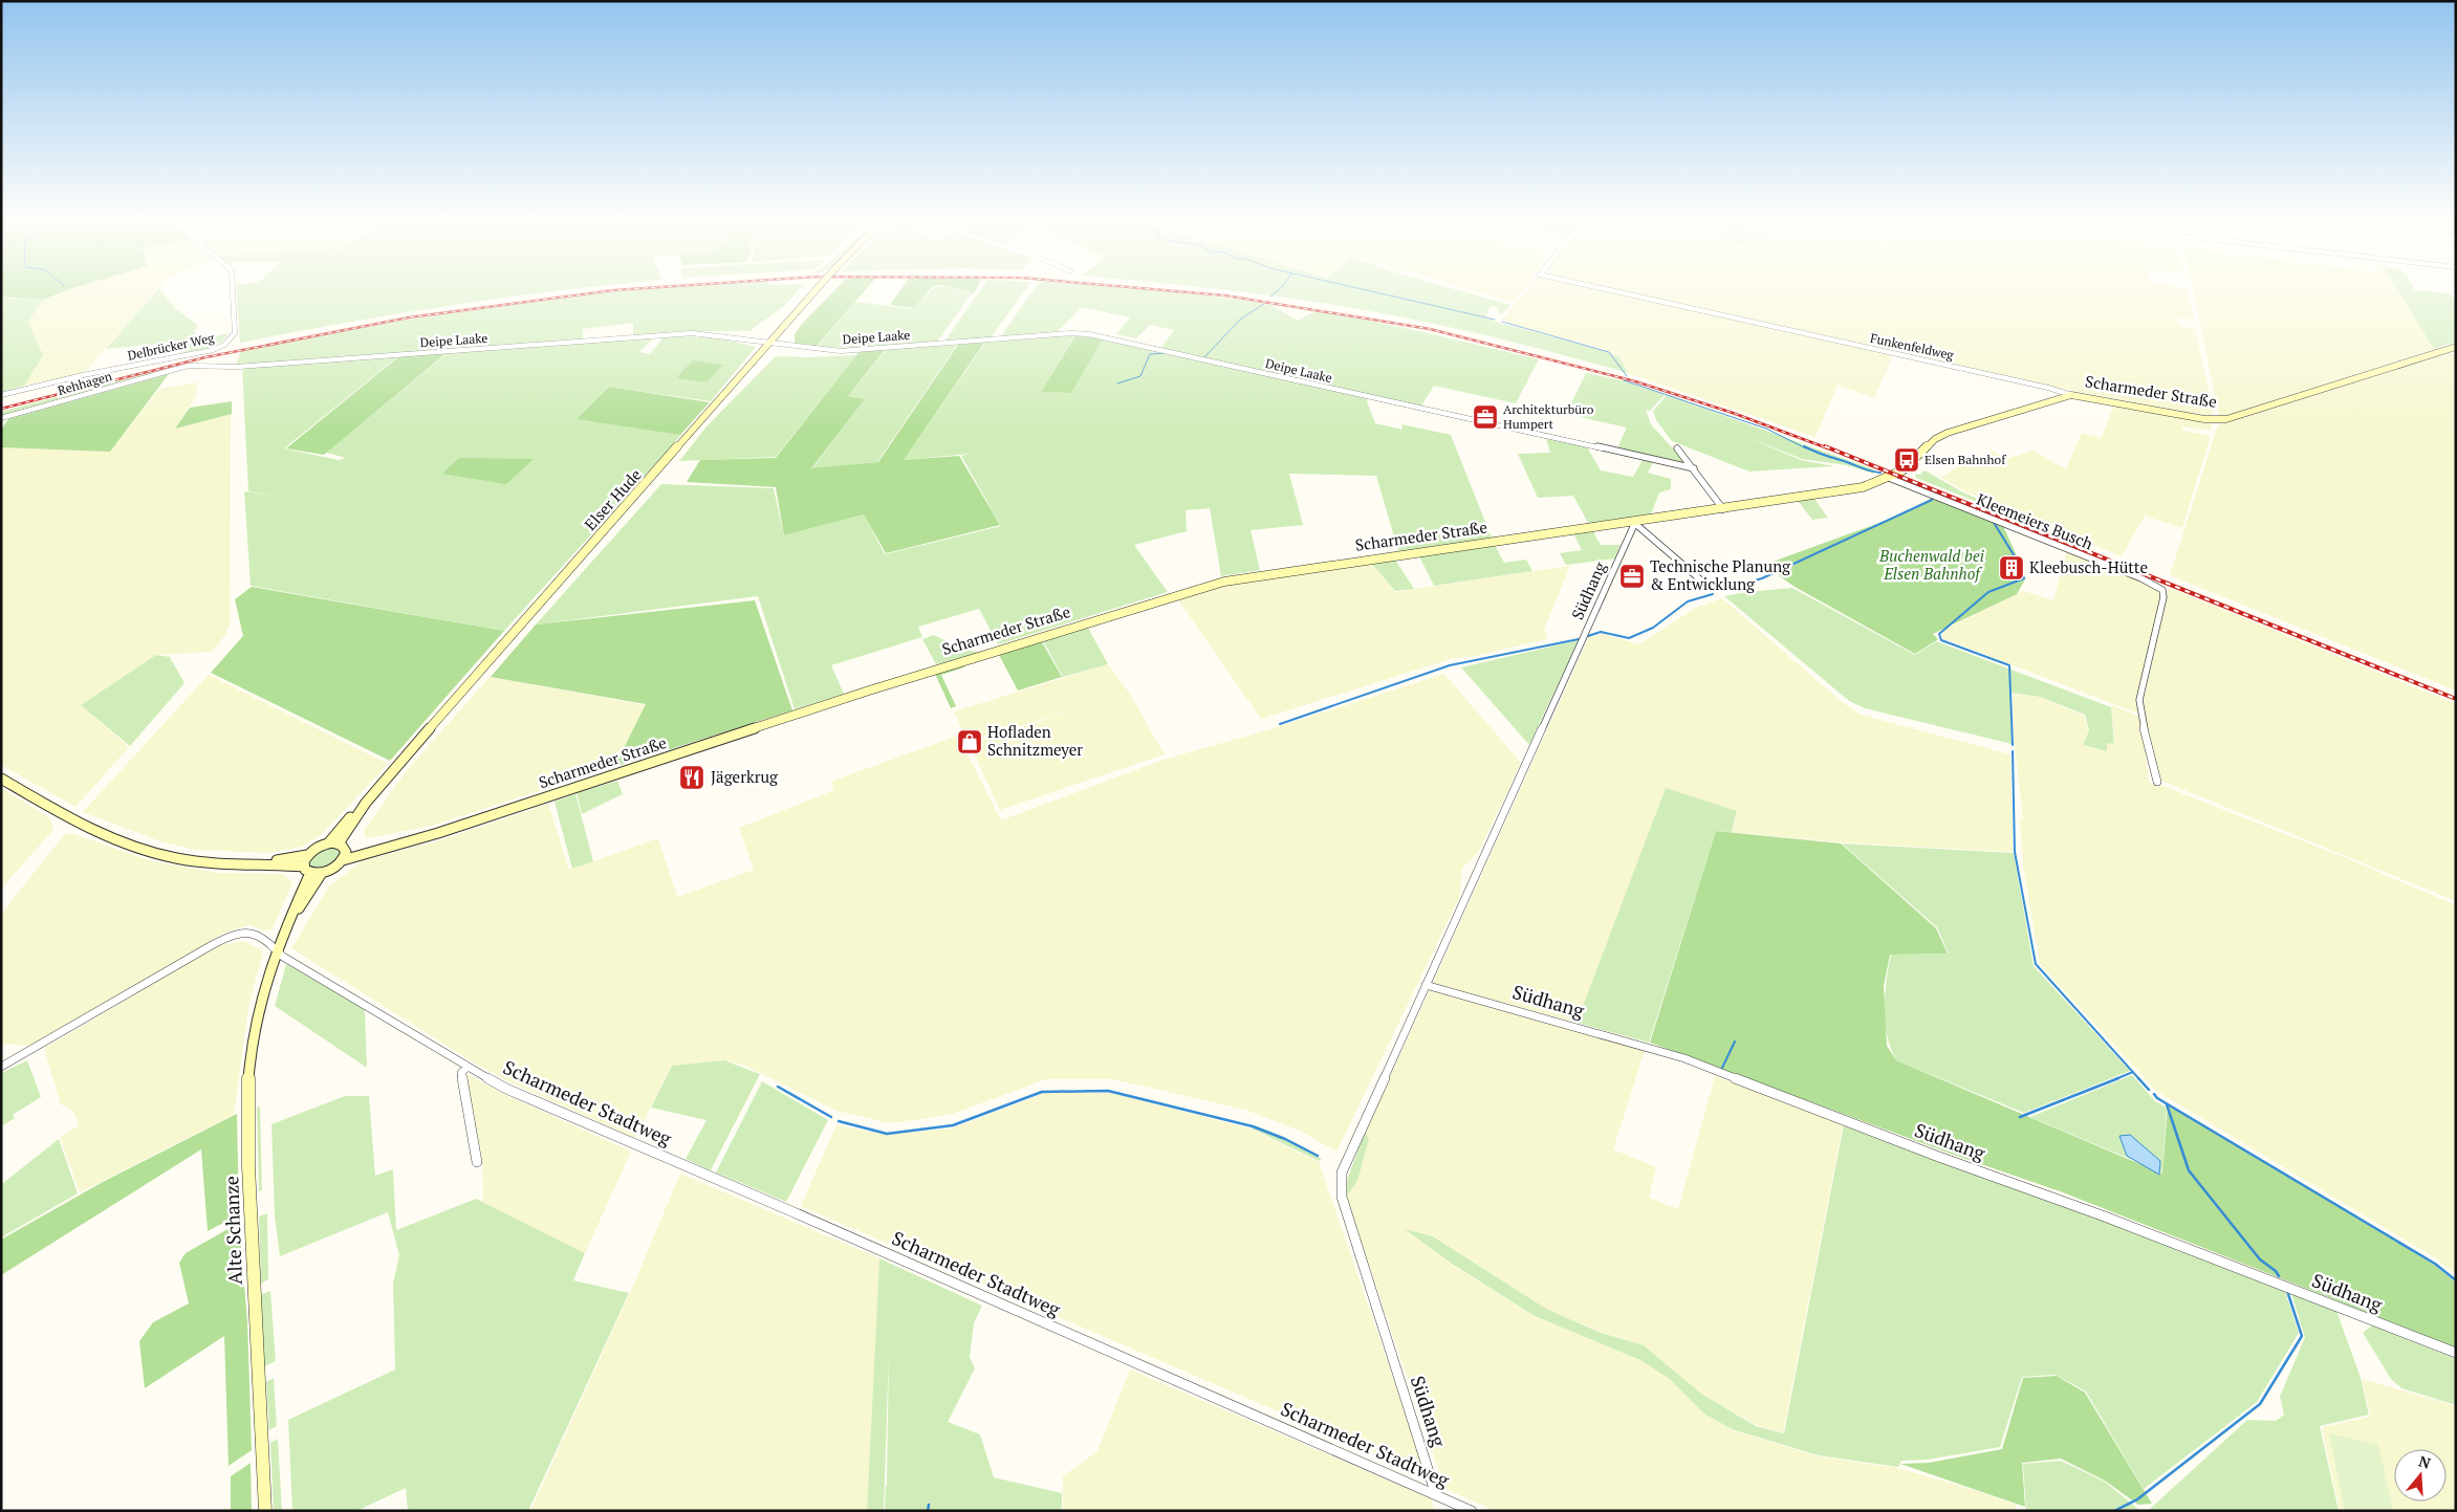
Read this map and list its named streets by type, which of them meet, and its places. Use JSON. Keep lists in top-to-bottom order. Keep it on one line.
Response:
{"streets":{"street":["Deipe Laake","Delbrücker Weg","Funkenfeldweg","Rehhagen","Scharmeder Straße","Elser Hude","Kleemeiers Busch","Südhang","Scharmeder Stadtweg","Alte Schanze"]},"crossings":[["Deipe Laake","Rehhagen"],["Deipe Laake","Elser Hude"],["Funkenfeldweg","Scharmeder Straße"],["Scharmeder Straße","Elser Hude"],["Scharmeder Straße","Kleemeiers Busch"],["Scharmeder Straße","Südhang"],["Südhang","Scharmeder Stadtweg"],["Scharmeder Stadtweg","Alte Schanze"]],"parks":["Buchenwald bei Elsen Bahnhof"],"places":{"office":["Architekturbüro Humpert","Technische Planung & Entwicklung"],"bus stop":["Elsen Bahnhof"],"building":["Kleebusch-Hütte"],"shop":["Hofladen Schnitzmeyer"],"restaurant":["Jägerkrug"]},"north":"top"}
